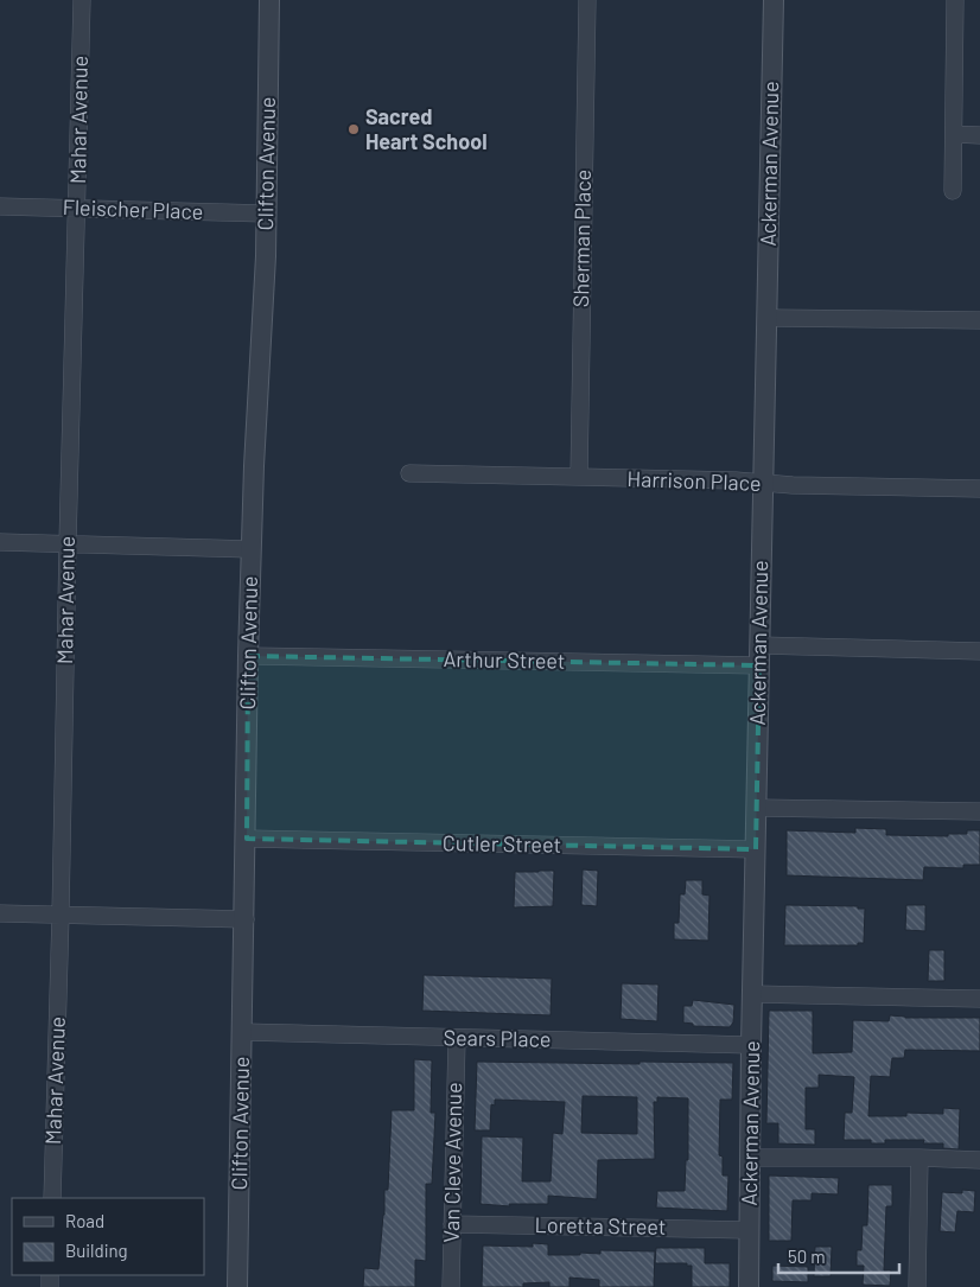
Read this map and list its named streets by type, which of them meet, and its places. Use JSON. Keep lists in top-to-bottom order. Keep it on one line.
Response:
{"streets":{"street":["Mahar Avenue","Clifton Avenue","Ackerman Avenue","Fleischer Place","Sherman Place","Harrison Place","Arthur Street","Cutler Street","Sears Place","Van Cleve Avenue","Loretta Street"]},"crossings":[["Mahar Avenue","Fleischer Place"],["Clifton Avenue","Fleischer Place"],["Clifton Avenue","Arthur Street"],["Clifton Avenue","Cutler Street"],["Clifton Avenue","Sears Place"],["Ackerman Avenue","Harrison Place"],["Ackerman Avenue","Arthur Street"],["Ackerman Avenue","Cutler Street"],["Ackerman Avenue","Sears Place"],["Ackerman Avenue","Loretta Street"],["Sherman Place","Harrison Place"],["Sears Place","Van Cleve Avenue"],["Van Cleve Avenue","Loretta Street"]],"places":["Sacred Heart School"],"legend":["Road","Building"],"scale_bar":"50 m"}
